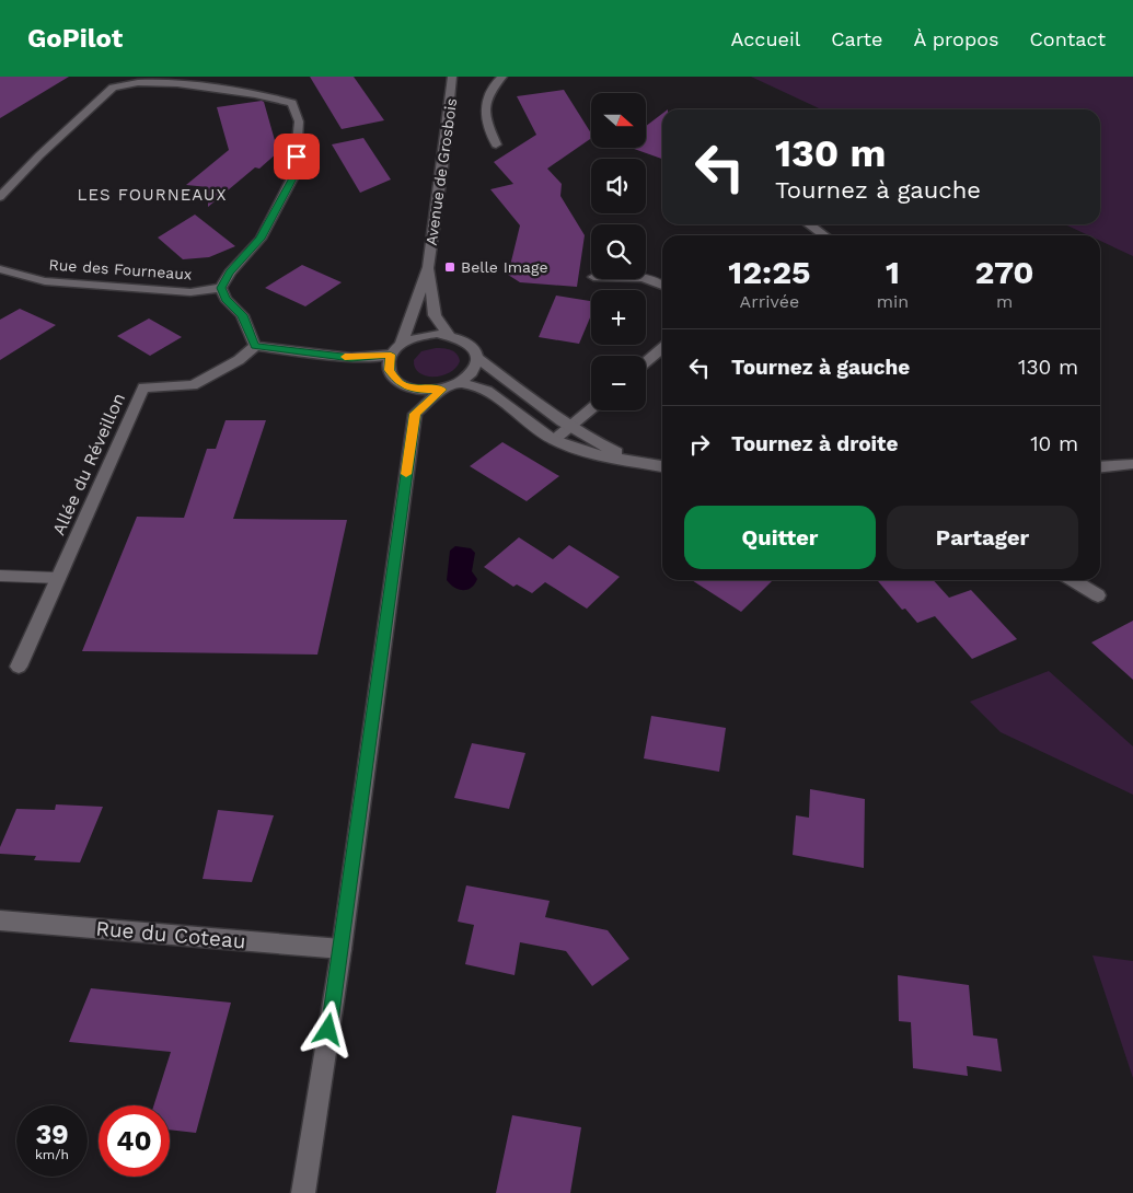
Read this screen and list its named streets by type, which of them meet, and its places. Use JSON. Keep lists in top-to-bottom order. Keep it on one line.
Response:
{"streets":{"street":["Avenue de Grosbois","Rue des Fourneaux","Allée du Réveillon","Rue du Coteau"]},"districts":["LES FOURNEAUX"],"places":{"transit":["Belle Image"]},"north":"right","page":{"header":"GoPilot","nav":["Accueil","Carte","À propos","Contact"],"map_buttons":["+","−"],"turn":["130 m","Tournez à gauche"],"eta":["12:25","Arrivée","1","min","270","m"],"list":[{"name":"Tournez à gauche","value":"130 m"},{"name":"Tournez à droite","value":"10 m"}],"buttons":["Quitter","Partager"],"speed":"39 km/h","limit":"40"}}
